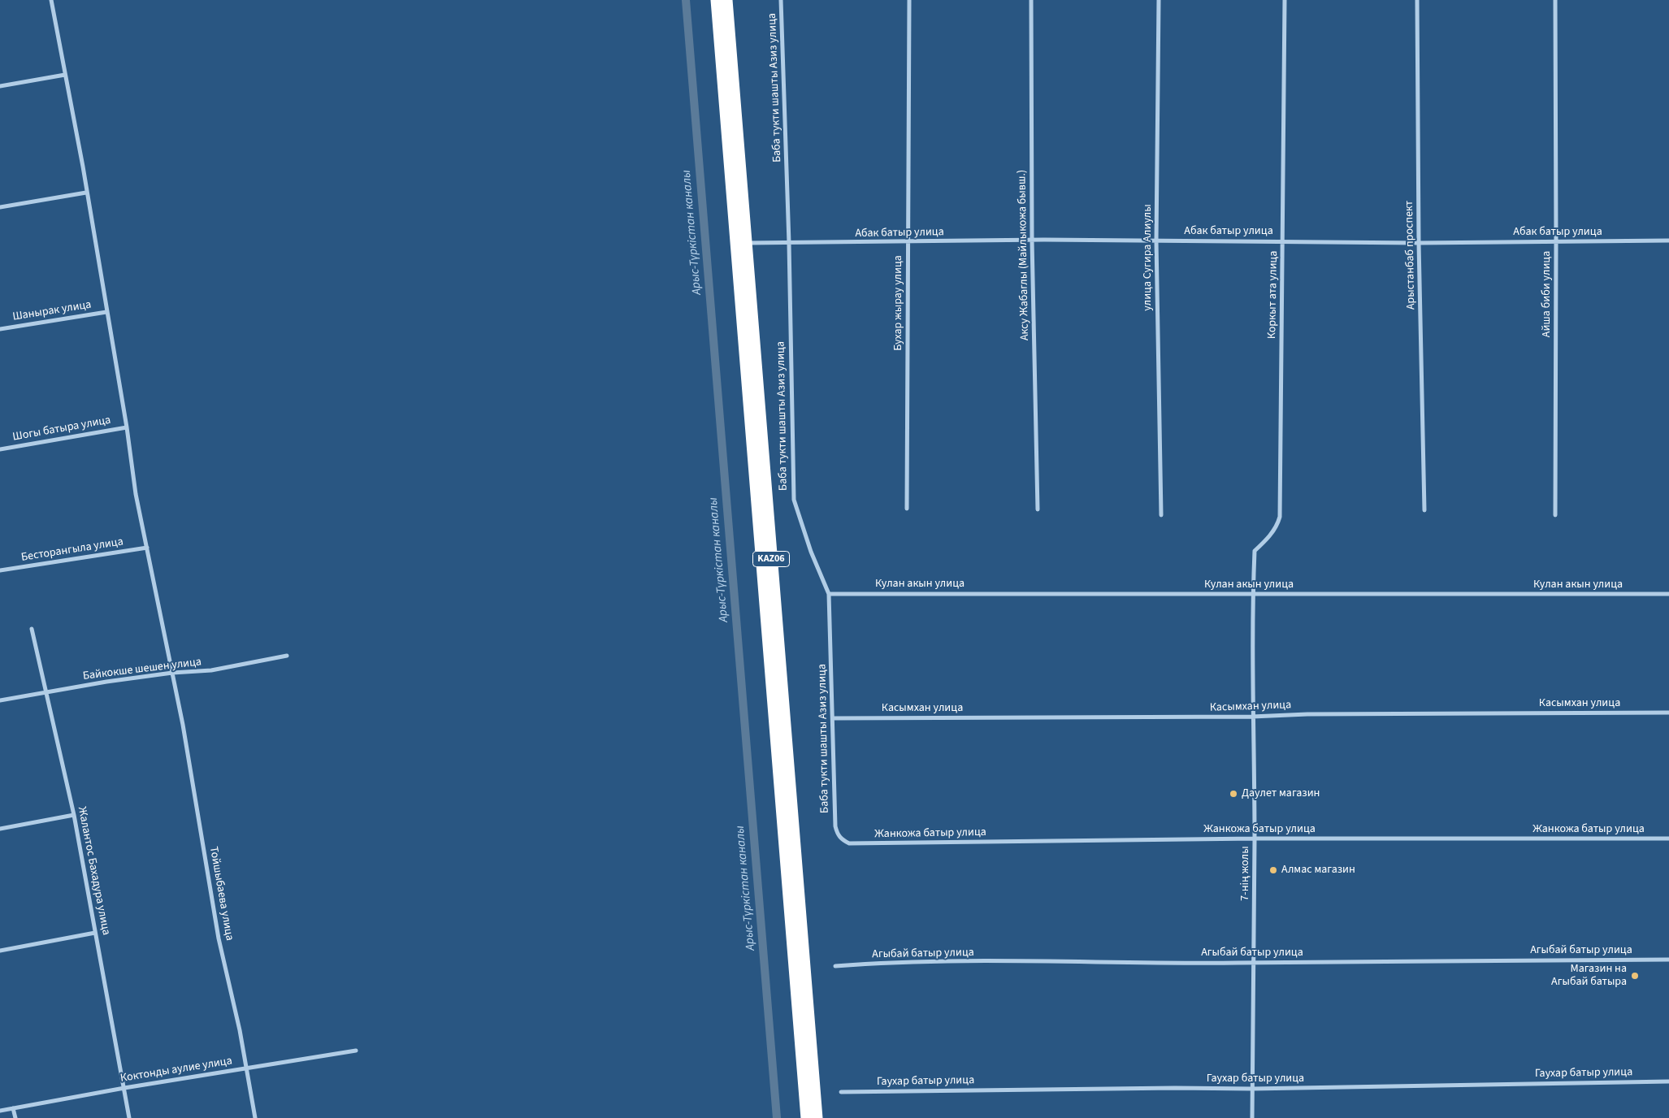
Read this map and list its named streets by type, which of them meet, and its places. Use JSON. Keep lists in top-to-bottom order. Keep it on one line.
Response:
{"streets":{"highway":["KАZ06"],"street":["Баба тукти шашты Азиз улица","Абак батыр улица","Аксу Жабаглы (Майлыкожа бывш.)","Арыстанбаб проспект","улица Сугира Алиулы","Айша биби улица","Коркыт ата улица","Бухар жырау улица","Шанырак улица","Шогы батыра улица","Бесторангыла улица","Кулан акын улица","Байкокше шешен улица","Касымхан улица","Жанкожа батыр улица","Жалантос Бахадура улица","7-нің жолы","Тойшыбаева улица","Агыбай батыр улица","Коктонды аулие улица","Гаухар батыр улица"]},"crossings":[["Баба тукти шашты Азиз улица","Абак батыр улица"],["Баба тукти шашты Азиз улица","Кулан акын улица"],["Баба тукти шашты Азиз улица","Касымхан улица"],["Баба тукти шашты Азиз улица","Жанкожа батыр улица"],["Абак батыр улица","Аксу Жабаглы (Майлыкожа бывш.)"],["Абак батыр улица","Арыстанбаб проспект"],["Абак батыр улица","улица Сугира Алиулы"],["Абак батыр улица","Айша биби улица"],["Абак батыр улица","Коркыт ата улица"],["Абак батыр улица","Бухар жырау улица"],["Абак батыр улица","KАZ06"],["Коркыт ата улица","7-нің жолы"],["Шанырак улица","Тойшыбаева улица"],["Шогы батыра улица","Тойшыбаева улица"],["Бесторангыла улица","Тойшыбаева улица"],["Кулан акын улица","7-нің жолы"],["Байкокше шешен улица","Жалантос Бахадура улица"],["Байкокше шешен улица","Тойшыбаева улица"],["Касымхан улица","7-нің жолы"],["Жанкожа батыр улица","7-нің жолы"],["Жалантос Бахадура улица","Коктонды аулие улица"],["7-нің жолы","Агыбай батыр улица"],["7-нің жолы","Гаухар батыр улица"],["Тойшыбаева улица","Коктонды аулие улица"]],"water":["Арыс-Түркістан каналы"],"places":["Даулет магазин","Алмас магазин","Магазин на Агыбай батыра"]}
